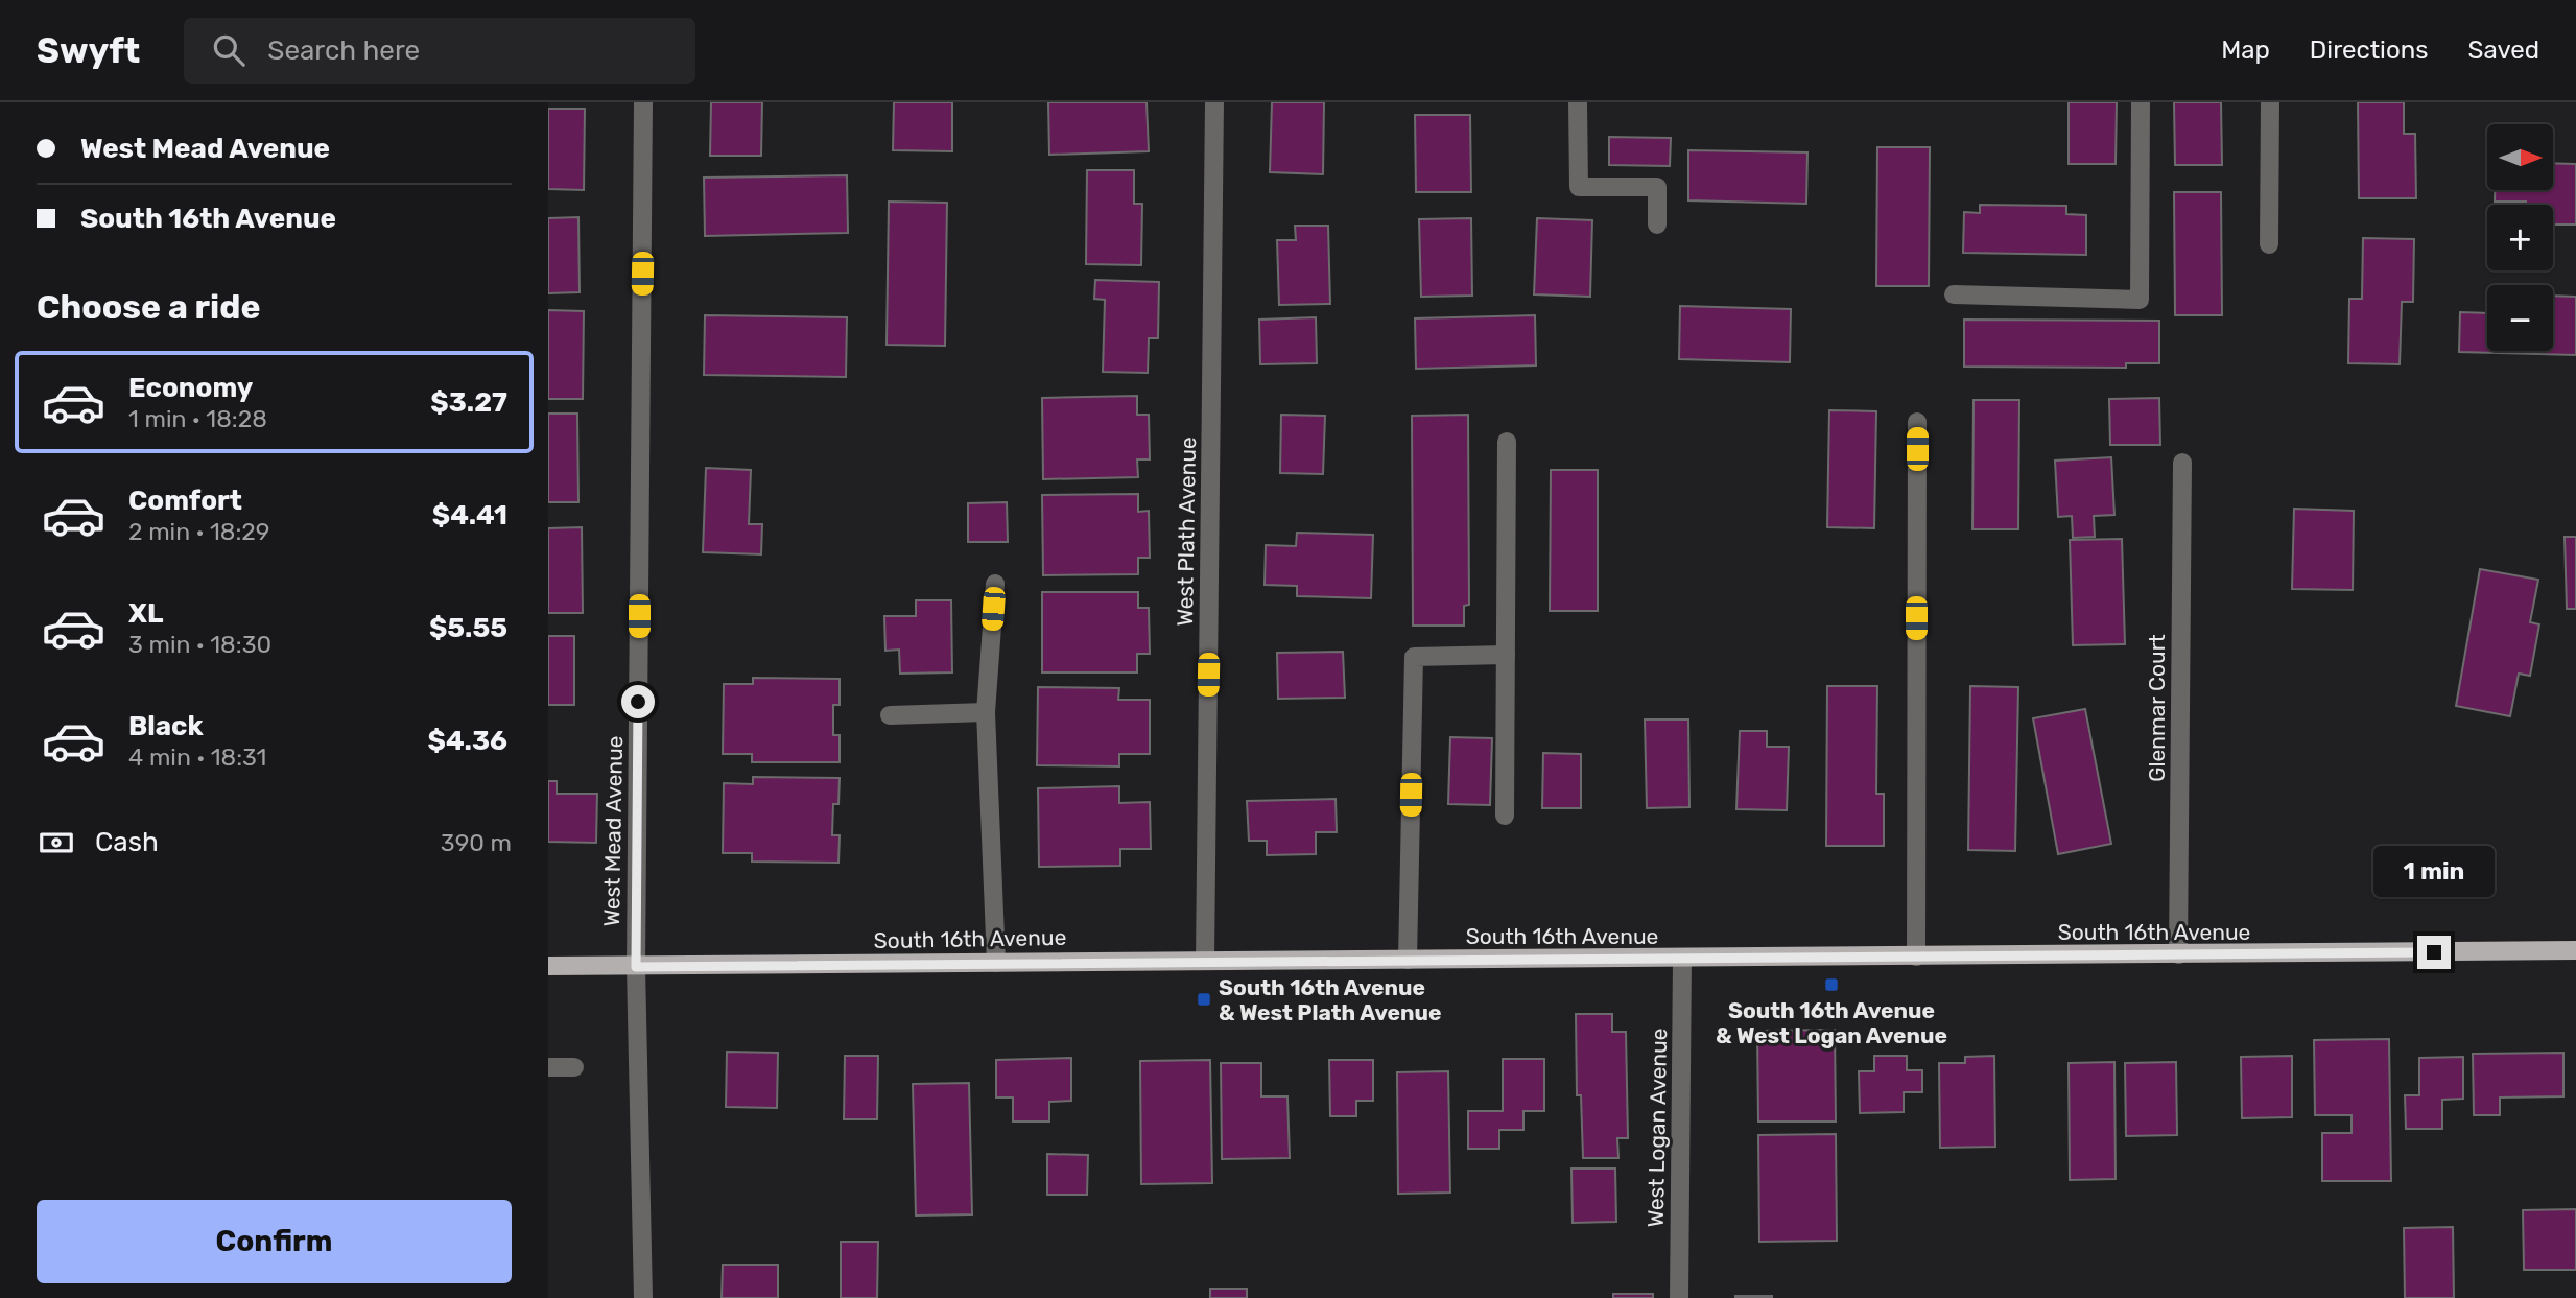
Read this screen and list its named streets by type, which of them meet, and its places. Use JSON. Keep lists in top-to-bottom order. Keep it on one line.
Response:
{"streets":{"main road":["South 16th Avenue"],"street":["West Plath Avenue","Glenmar Court","West Mead Avenue","West Logan Avenue"]},"crossings":[["West Plath Avenue","South 16th Avenue"],["Glenmar Court","South 16th Avenue"],["West Mead Avenue","South 16th Avenue"],["South 16th Avenue","West Logan Avenue"]],"places":{"transit":["South 16th Avenue & West Logan Avenue","South 16th Avenue & West Plath Avenue"]},"north":"right","page":{"header":"Swyft","search":"Search here","nav":["Map","Directions","Saved"],"banner":["West Mead Avenue","South 16th Avenue"],"map_buttons":["+","−"],"heading":"Choose a ride","list":[{"name":"Economy","note":"1 min · 18:28","value":"$3.27"},{"name":"Comfort","note":"2 min · 18:29","value":"$4.41"},{"name":"XL","note":"3 min · 18:30","value":"$5.55"},{"name":"Black","note":"4 min · 18:31","value":"$4.36"}],"pay":["Cash","390 m"],"bubble":"1 min","buttons":"Confirm"}}
